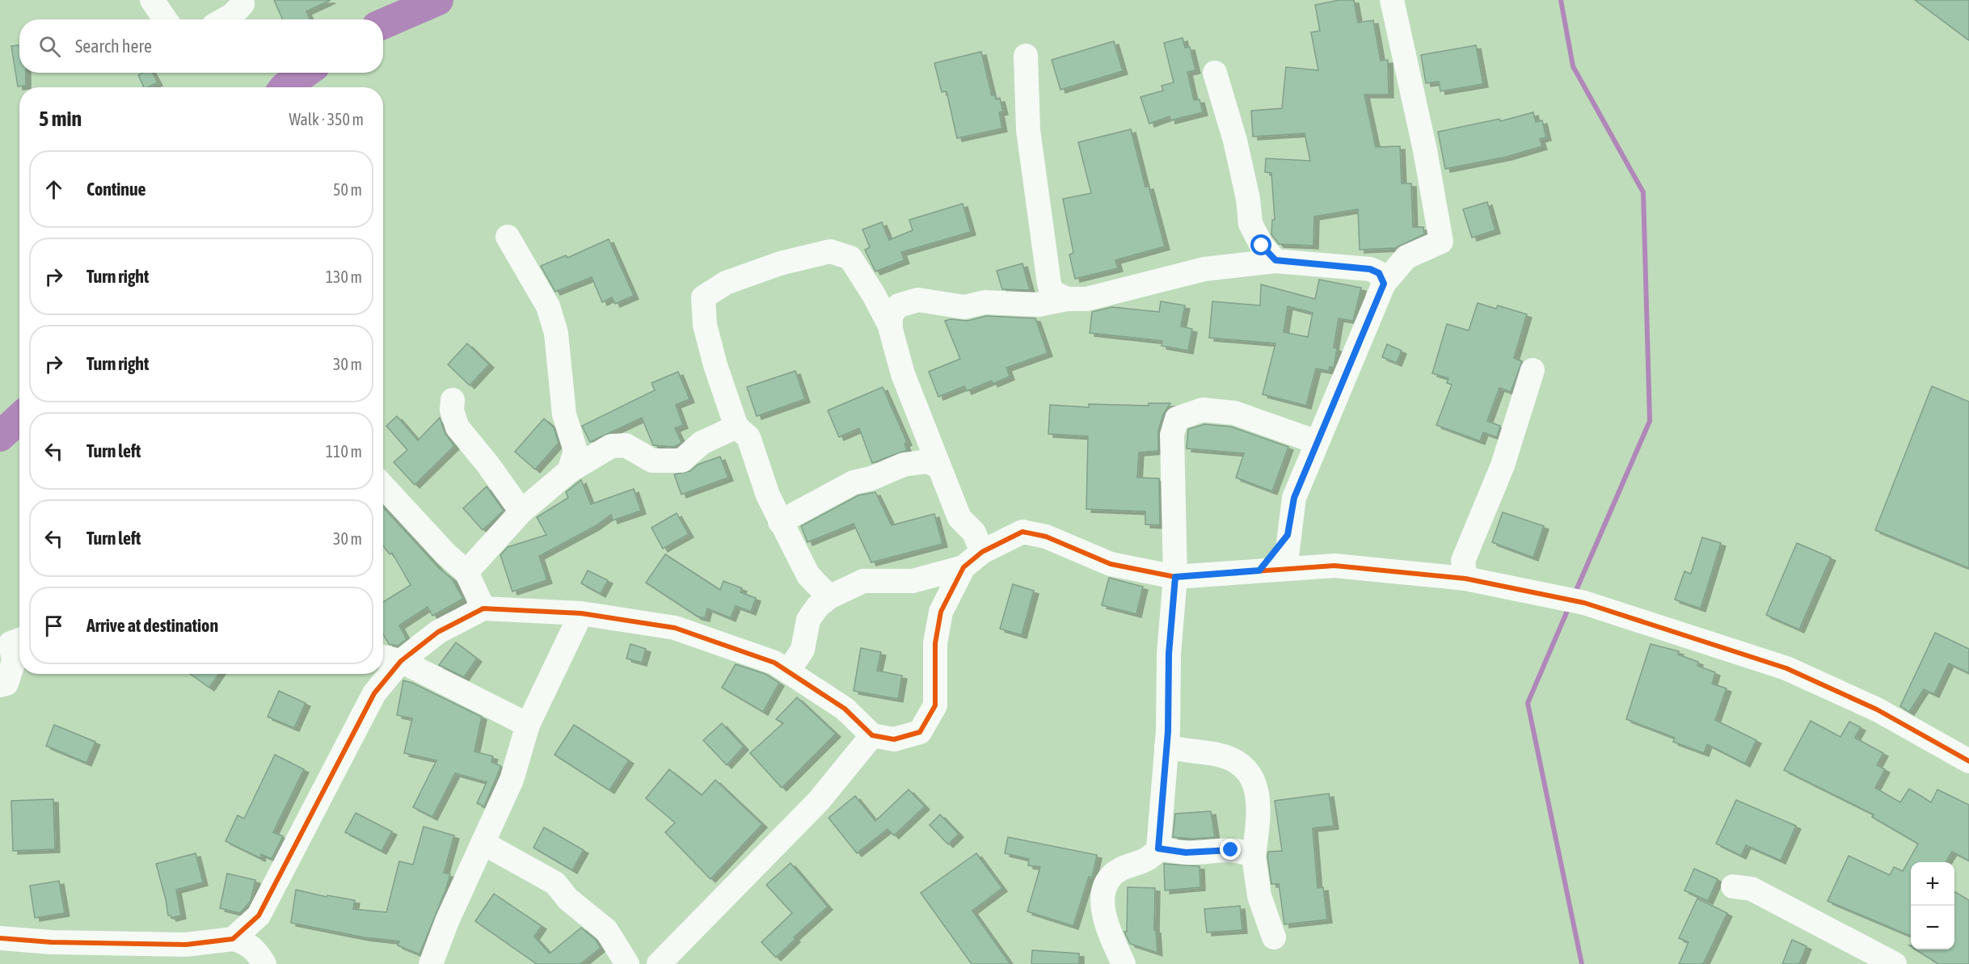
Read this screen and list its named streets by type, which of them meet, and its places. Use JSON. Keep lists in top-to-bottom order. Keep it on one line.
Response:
{"page":{"search":"Search here","heading":["5 min","Walk · 350 m"],"list":[["Continue","50 m"],["Turn right","130 m"],["Turn right","30 m"],["Turn left","110 m"],["Turn left","30 m"],"Arrive at destination"],"map_buttons":["+","−"]}}
